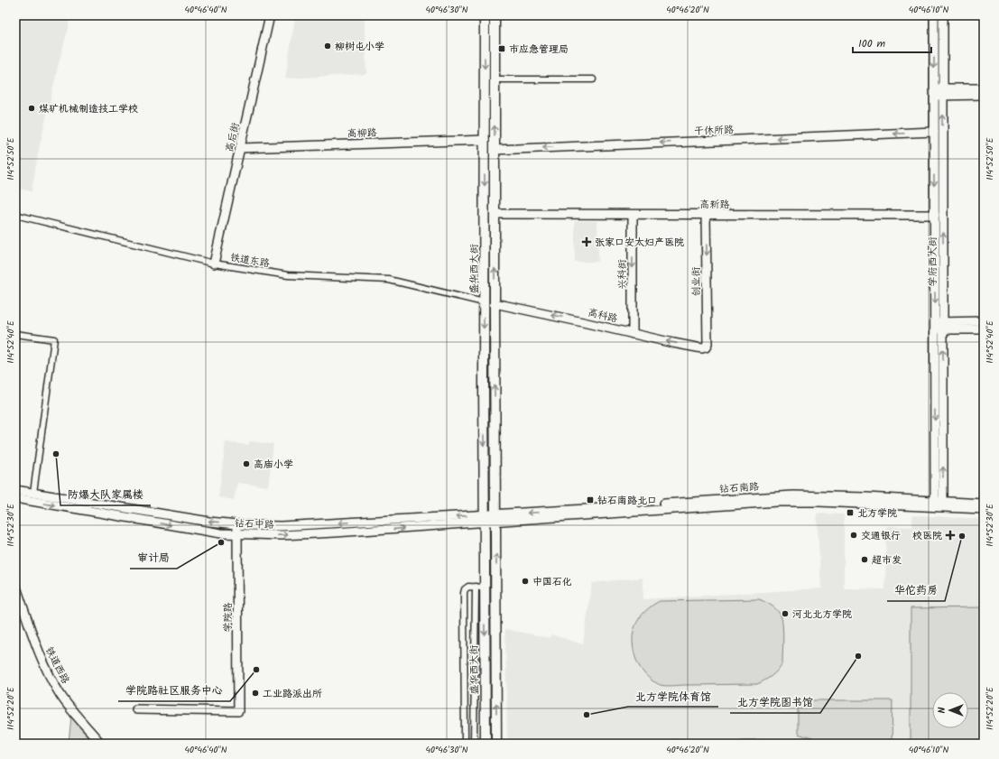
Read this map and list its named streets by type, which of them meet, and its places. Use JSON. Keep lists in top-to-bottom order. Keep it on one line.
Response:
{"streets":{"main road":["盛华西大街"],"street":["干休所路","高柳路","高后街","高新路","铁道东路","学府西大街","兴科街","创业街","高科路","钻石南路","钻石中路","学院路","铁道西路"]},"crossings":[["干休所路","学府西大街"],["干休所路","盛华西大街"],["高柳路","高后街"],["高柳路","盛华西大街"],["高后街","铁道东路"],["高新路","学府西大街"],["高新路","盛华西大街"],["高新路","兴科街"],["高新路","创业街"],["铁道东路","盛华西大街"],["学府西大街","钻石南路"],["盛华西大街","高科路"],["盛华西大街","钻石南路"],["盛华西大街","钻石中路"],["兴科街","高科路"],["创业街","高科路"],["钻石南路","钻石中路"],["钻石中路","学院路"]],"one_way":["干休所路","兴科街","创业街","高科路"],"places":{"other":["柳树屯小学","煤矿机械制造技工学校","防爆大队家属楼","高庙小学","交通银行","华佗药房","审计局","超市发","中国石化","河北北方学院","北方学院图书馆","学院路社区服务中心","工业路派出所","北方学院体育馆"],"transit":["市应急管理局","钻石南路北口","北方学院"],"health":["张家口安太妇产医院","校医院"]},"scale_bar":"100 m","north":"left","coordinates":["40°46'40\"N","40°46'30\"N","40°46'20\"N","40°46'10\"N","114°52'50\"E","114°52'40\"E","114°52'30\"E","114°52'20\"E"]}
